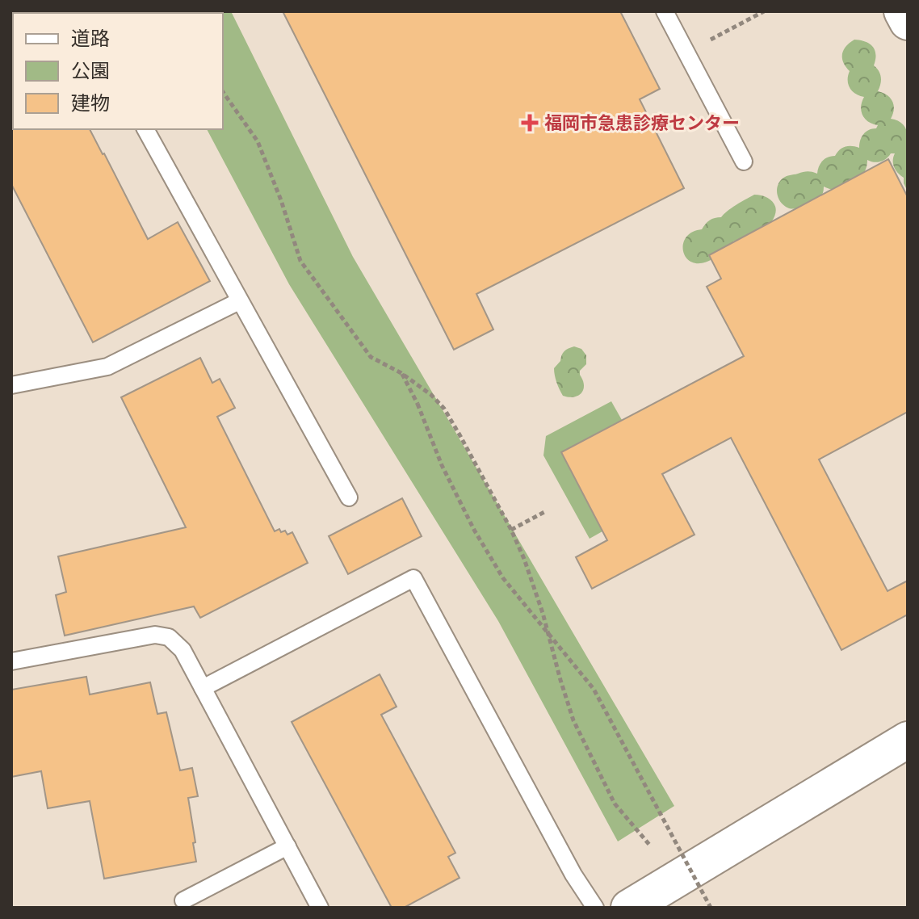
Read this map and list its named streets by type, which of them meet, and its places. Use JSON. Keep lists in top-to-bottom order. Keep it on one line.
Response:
{"places":{"health":["福岡市急患診療センター"]},"legend":["道路","公園","建物"]}
